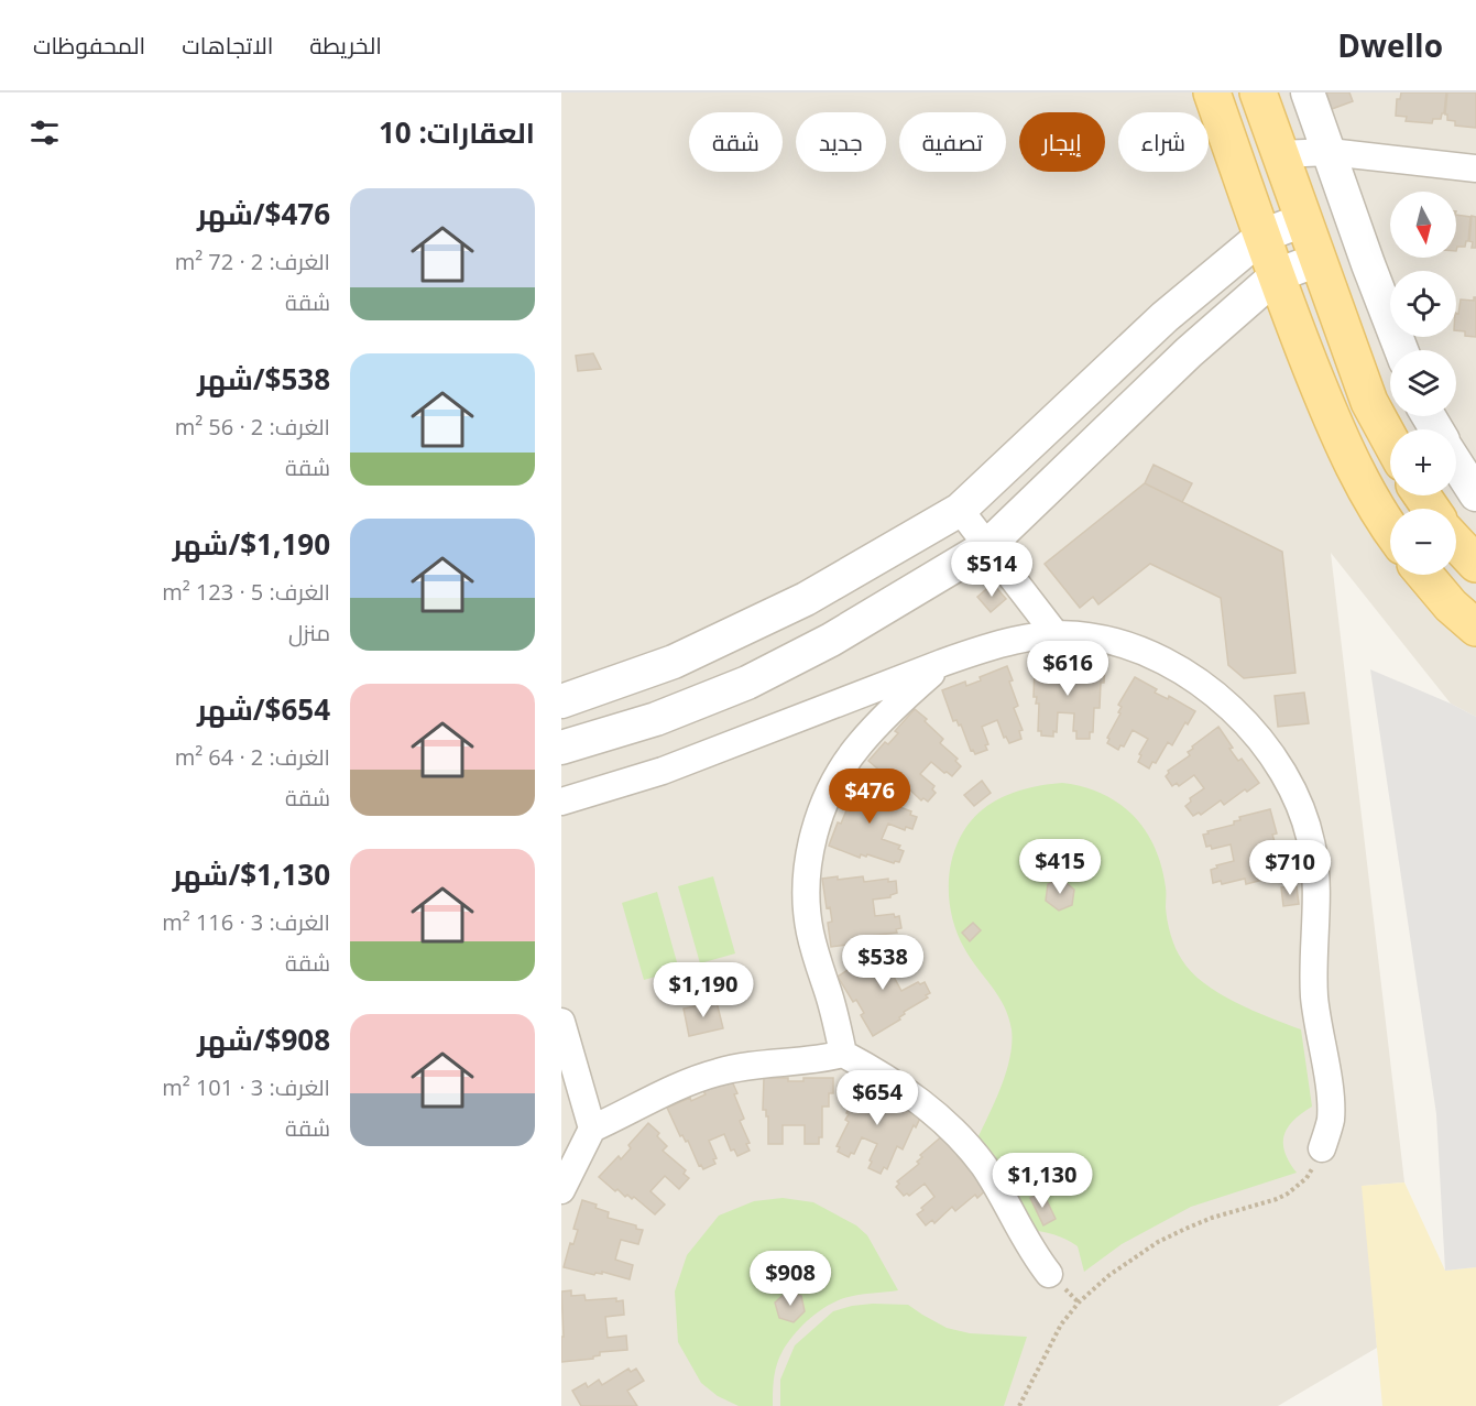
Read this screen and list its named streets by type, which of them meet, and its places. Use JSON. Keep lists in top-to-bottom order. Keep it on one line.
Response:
{"north":"bottom","page":{"header":"Dwello","nav":["الخريطة","الاتجاهات","المحفوظات"],"heading":"العقارات: 10","chip":["شراء","إيجار","تصفية","جديد","شقة"],"list":[{"name":"$476/شهر","note":"الغرف: 2 · 72 m² · شقة"},{"name":"$538/شهر","note":"الغرف: 2 · 56 m² · شقة"},{"name":"$1,190/شهر","note":"الغرف: 5 · 123 m² · منزل"},{"name":"$654/شهر","note":"الغرف: 2 · 64 m² · شقة"},{"name":"$1,130/شهر","note":"الغرف: 3 · 116 m² · شقة"},{"name":"$908/شهر","note":"الغرف: 3 · 101 m² · شقة"}],"map_buttons":["+","−"],"price":["$514","$616","$476","$415","$710","$538","$1,190","$654","$1,130","$908"]}}
